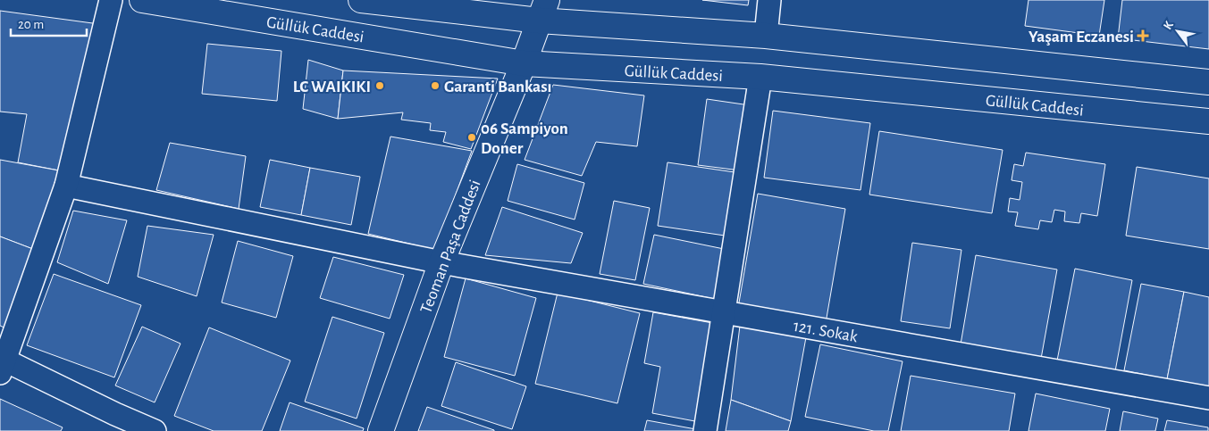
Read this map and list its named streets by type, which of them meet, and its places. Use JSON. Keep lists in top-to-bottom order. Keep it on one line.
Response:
{"streets":{"main road":["Güllük Caddesi","Teoman Paşa Caddesi"],"street":["121. Sokak"]},"crossings":[["Güllük Caddesi","Teoman Paşa Caddesi"],["Teoman Paşa Caddesi","121. Sokak"]],"places":{"health":["Yaşam Eczanesi"],"other":["LC WAIKIKI","Garanti Bankası","06 Sampiyon Doner"]},"scale_bar":"20 m","north":"top left"}
